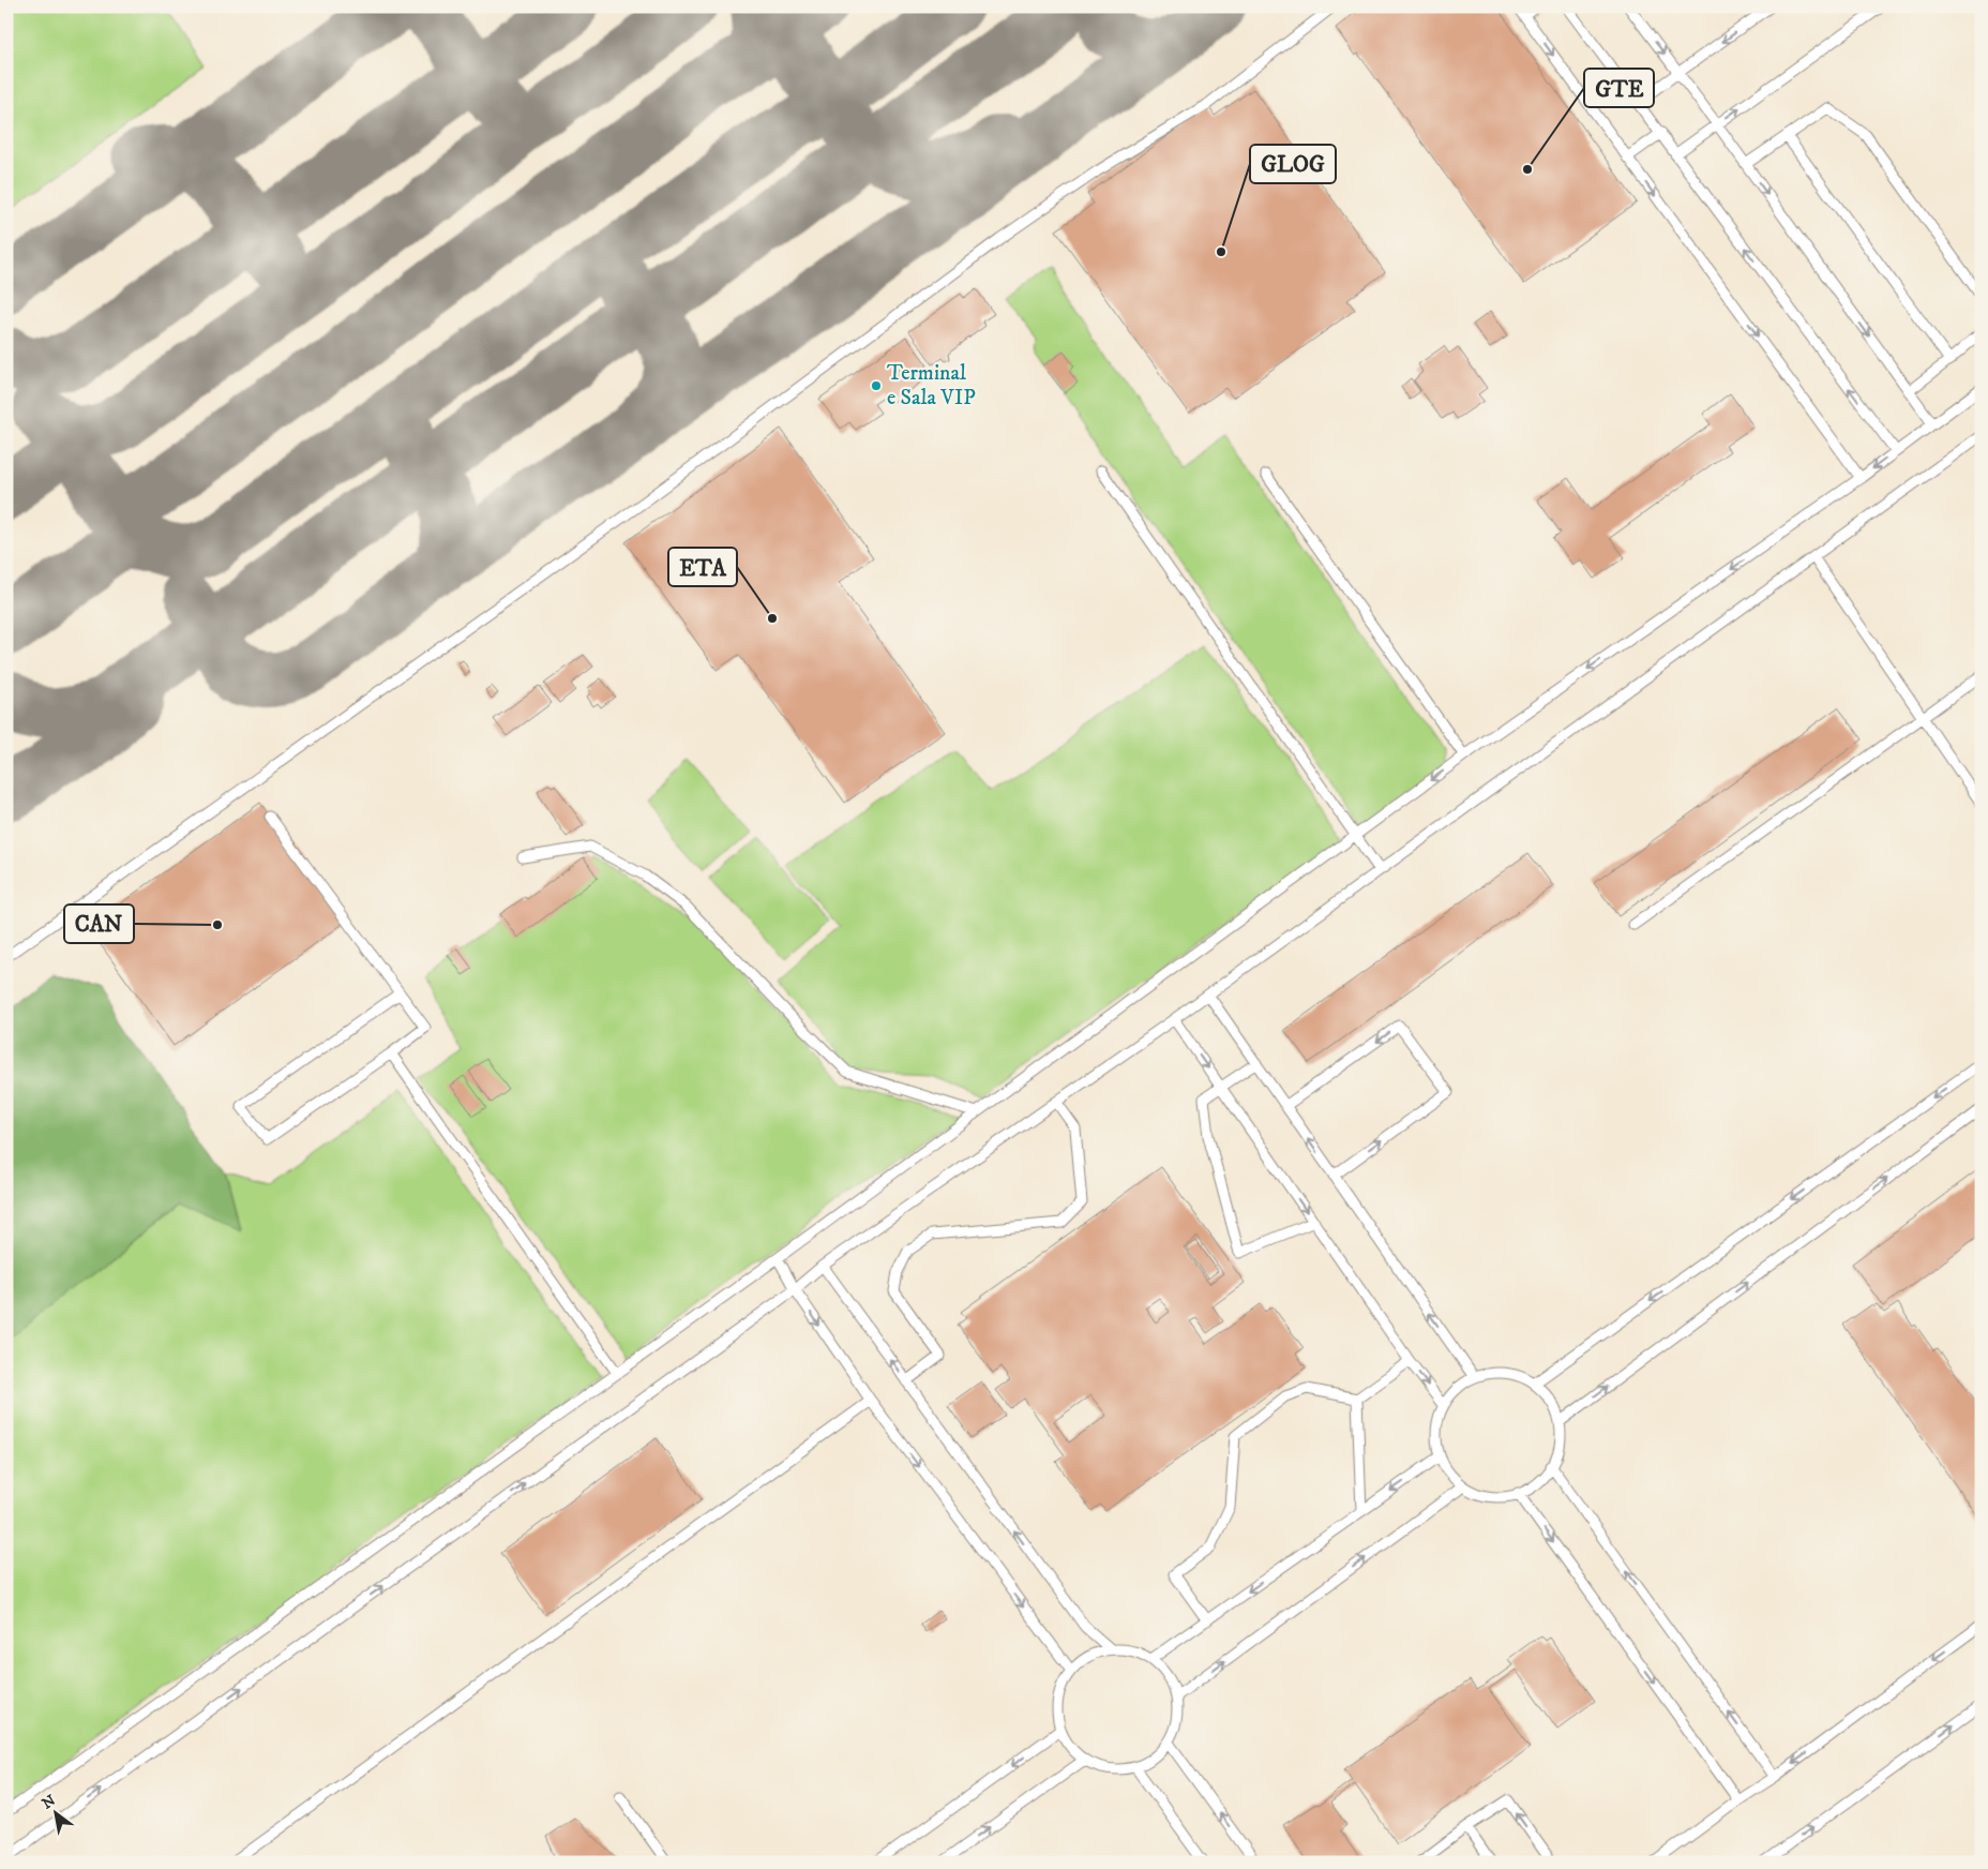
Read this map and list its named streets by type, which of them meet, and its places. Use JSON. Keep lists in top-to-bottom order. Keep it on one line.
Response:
{"places":["GTE","GLOG","Terminal e Sala VIP","ETA","CAN"],"north":"top left"}
